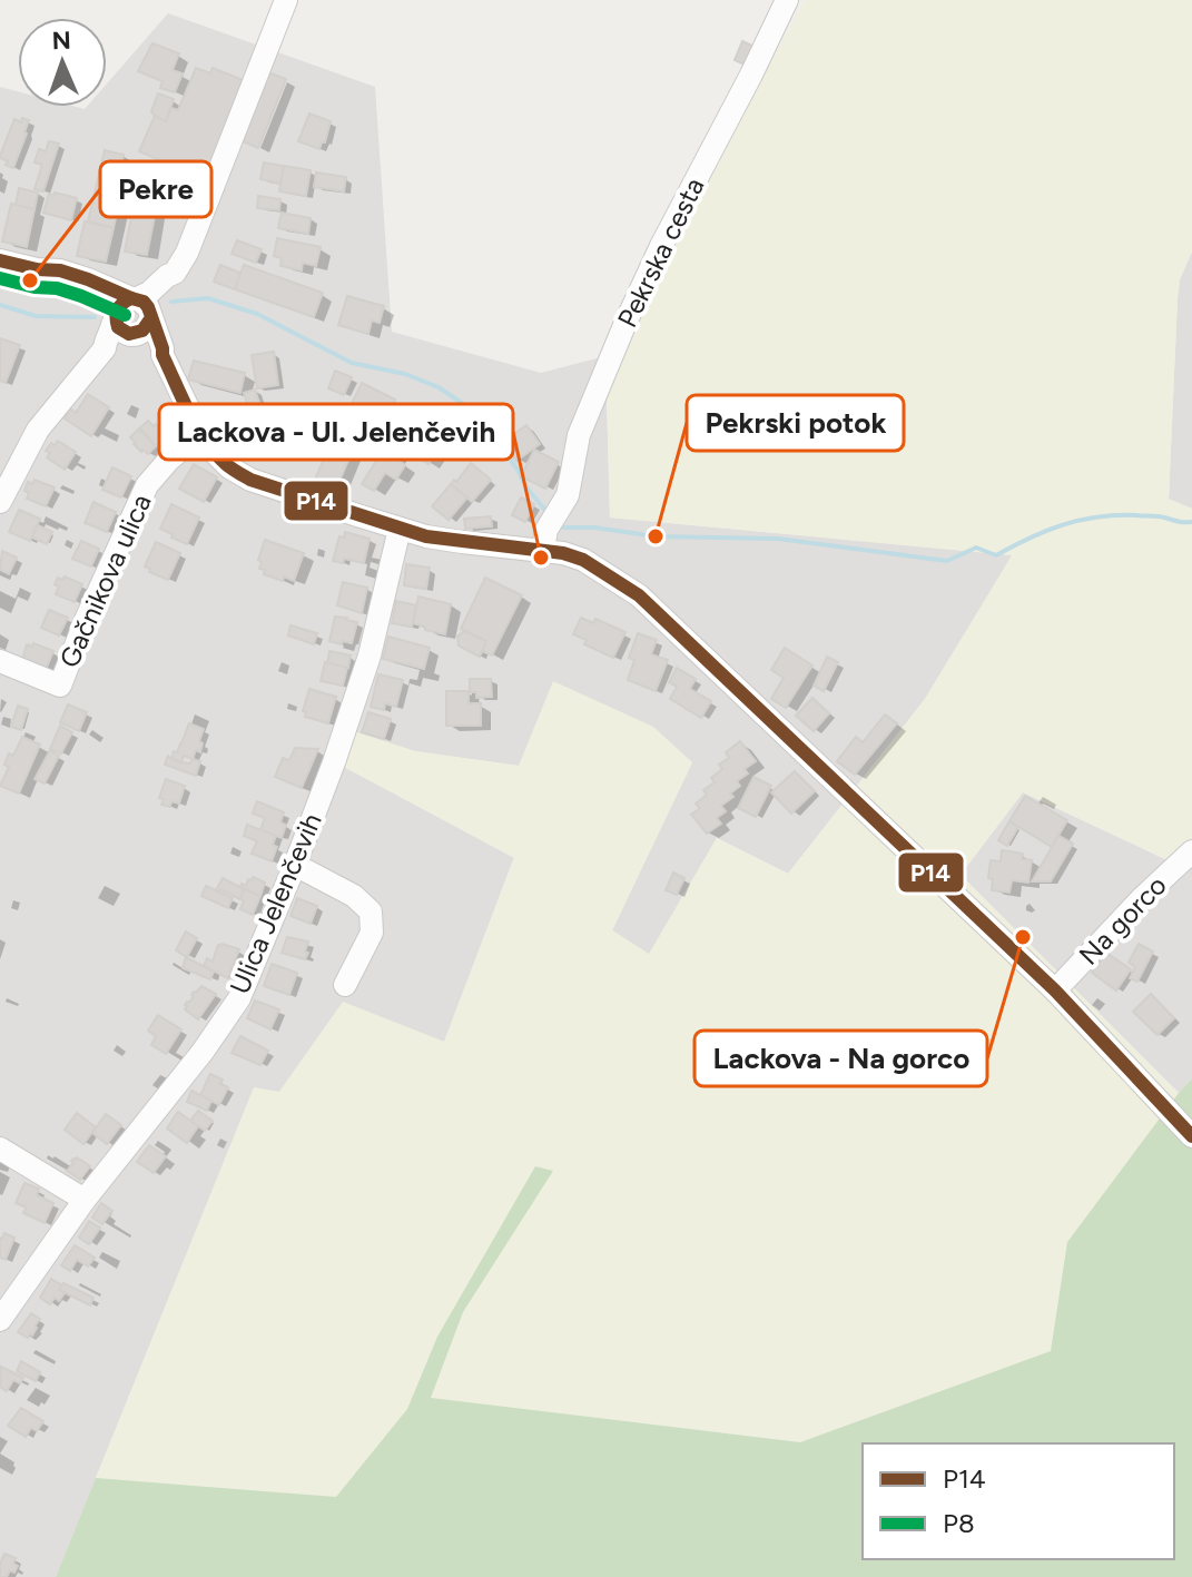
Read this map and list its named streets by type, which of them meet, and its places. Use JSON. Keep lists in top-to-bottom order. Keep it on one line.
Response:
{"streets":{"street":["Pekrska cesta","Gačnikova ulica","Ulica Jelenčevih","Na gorco"]},"places":["Pekre","Pekrski potok","Lackova - Ul. Jelenčevih","Lackova - Na gorco"],"lines":["transit line P14","transit line P8"],"legend":["P14","P8"],"north":"top"}
